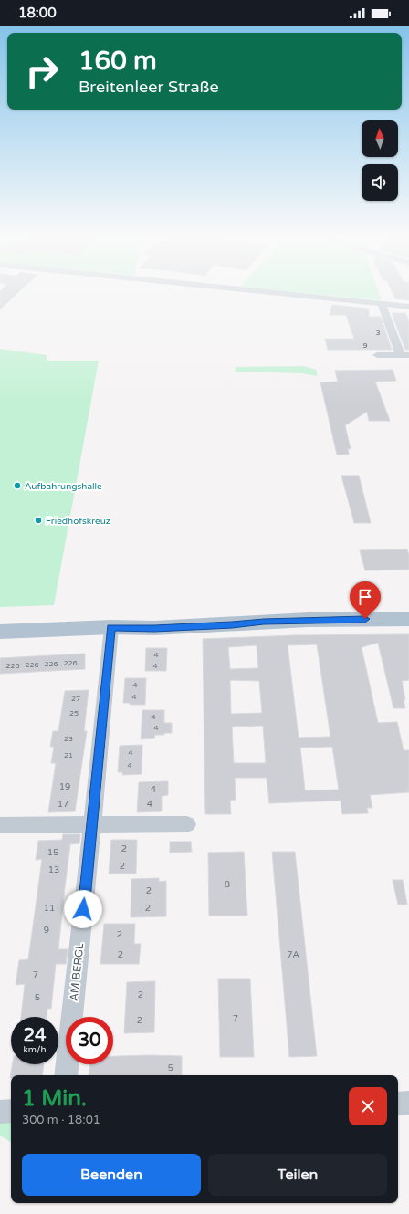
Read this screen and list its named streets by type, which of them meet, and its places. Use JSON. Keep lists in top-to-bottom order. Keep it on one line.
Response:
{"streets":{"street":["AM BERGL"]},"places":["Aufbahrungshalle","Friedhofskreuz"],"house_numbers":["3","9","4","226","226","226","226","4","4","4","27","25","4","4","23","4","21","4","19","4","17","4","2","15","2","13","8","2","11","2","9","2","2","7A","7","2","5","7","2","5"],"north":"top","page":{"status":"18:00","turn":["160 m","Breitenleer Straße"],"speed":"24 km/h","limit":"30","heading":["1 Min.","300 m · 18:01"],"buttons":["Beenden","Teilen"]}}
